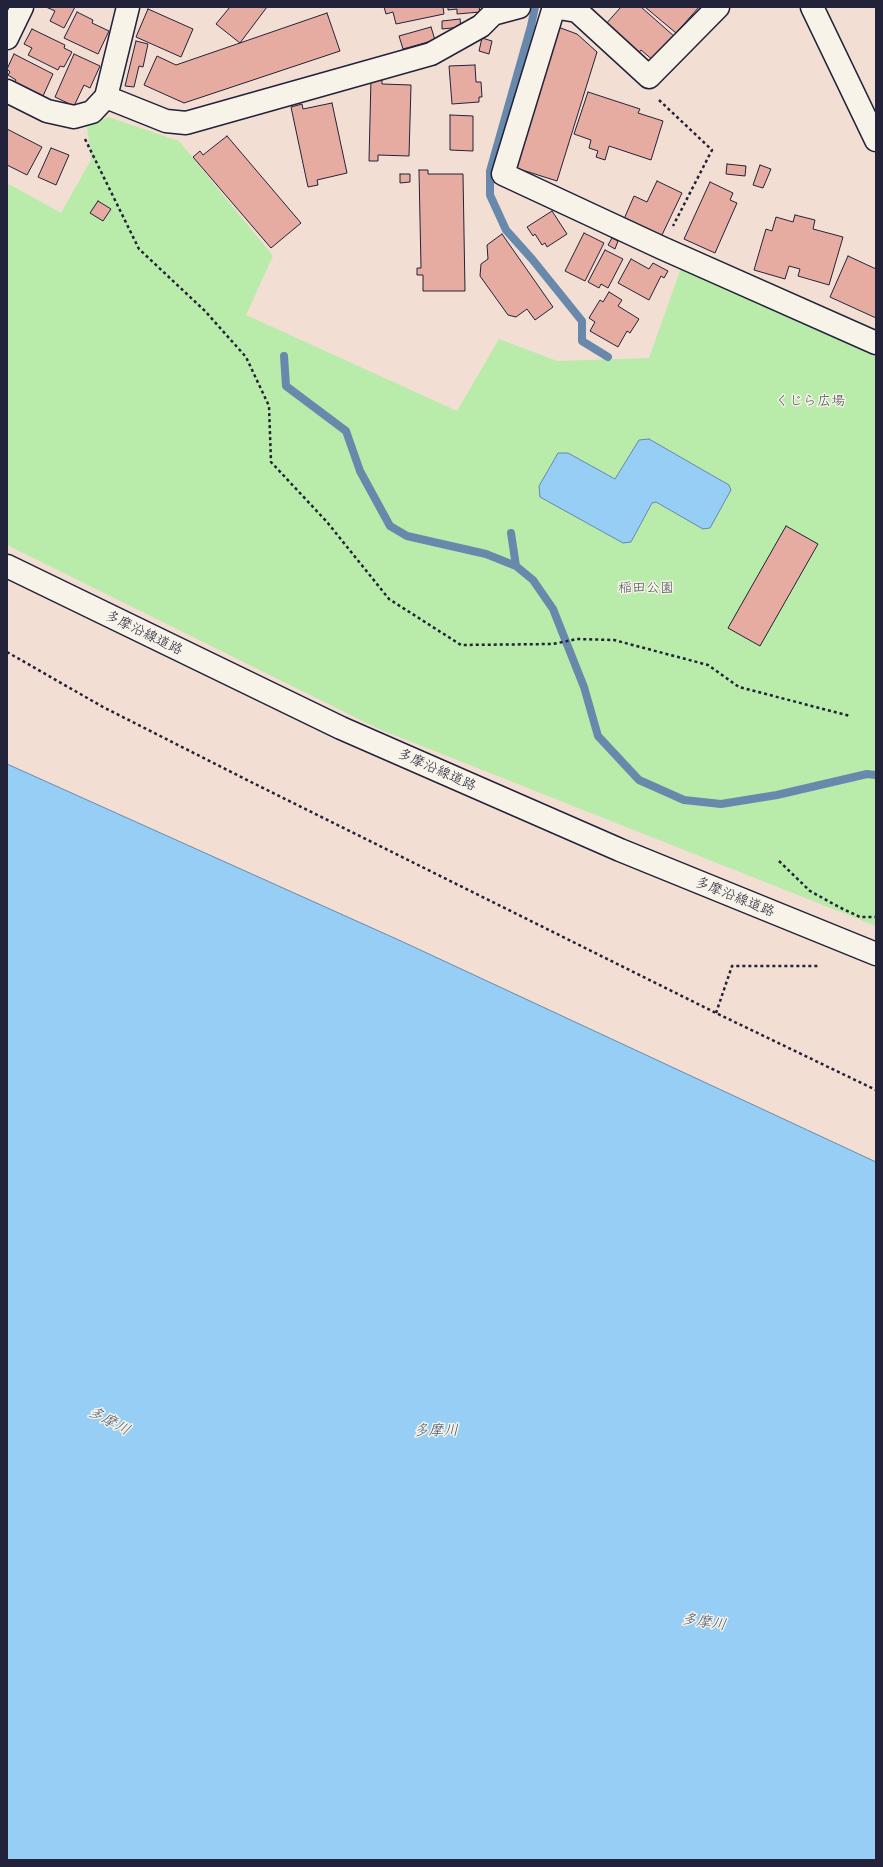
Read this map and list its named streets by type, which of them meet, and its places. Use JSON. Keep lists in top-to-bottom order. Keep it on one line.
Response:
{"streets":{"street":["多摩沿線道路"]},"water":["多摩川"],"parks":["くじら広場","稲田公園"]}
